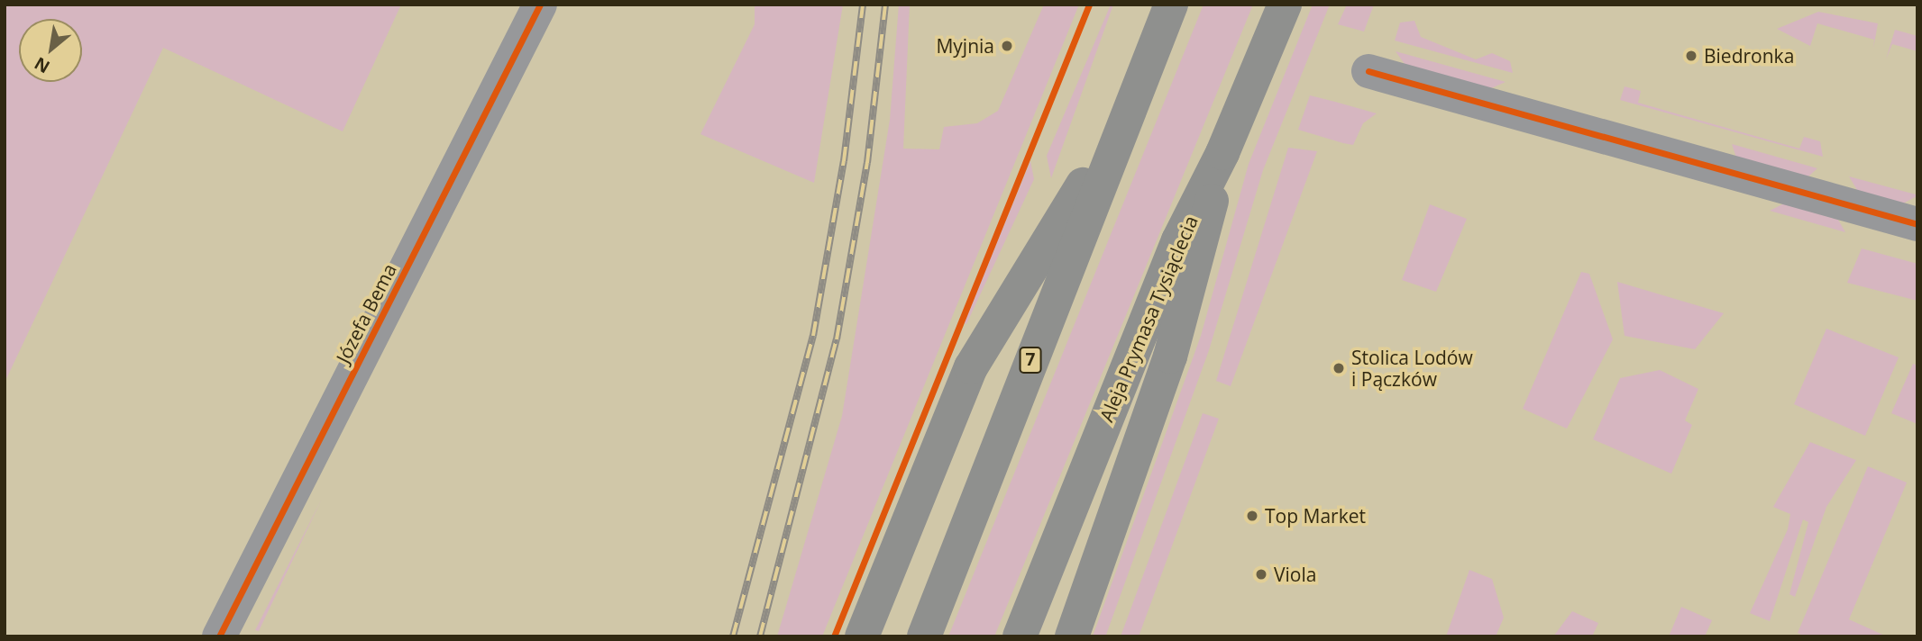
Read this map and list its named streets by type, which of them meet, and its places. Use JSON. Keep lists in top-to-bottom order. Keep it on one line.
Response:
{"streets":{"main road":["Aleja Prymasa Tysiąclecia","7"],"street":["Józefa Bema"]},"places":["Myjnia","Biedronka","Stolica Lodów i Pączków","Top Market","Viola"],"north":"bottom left"}
